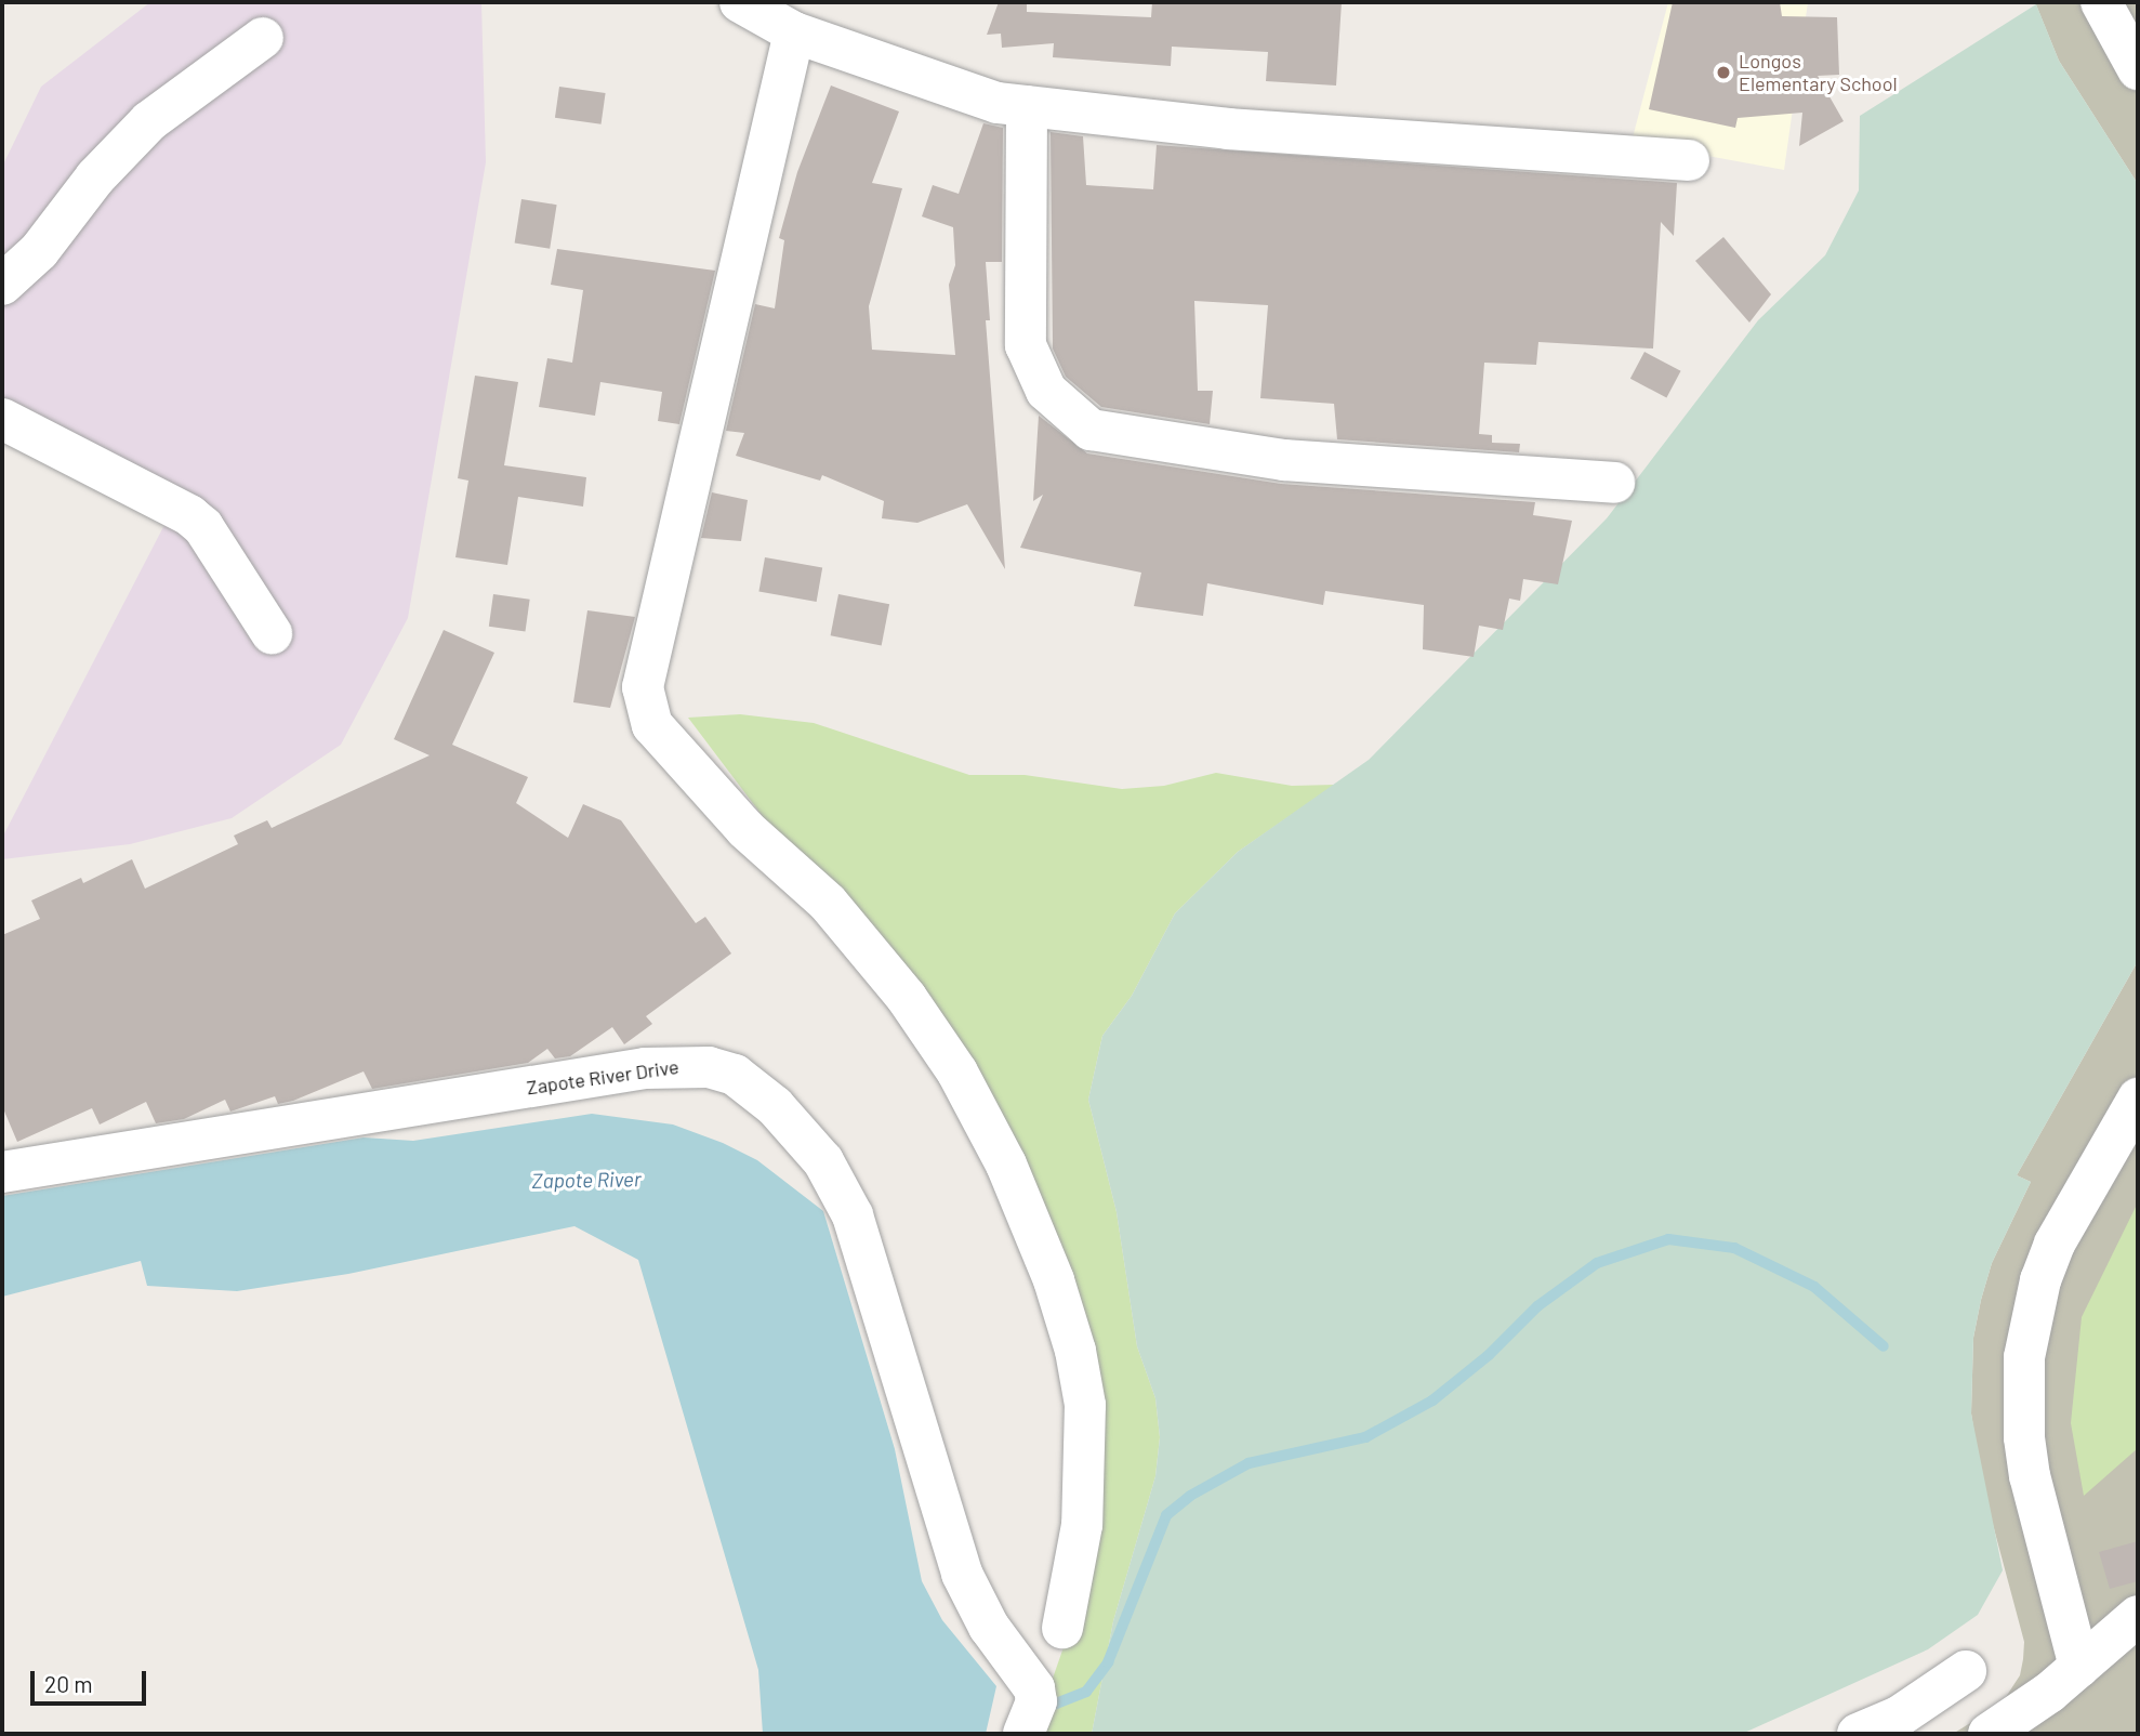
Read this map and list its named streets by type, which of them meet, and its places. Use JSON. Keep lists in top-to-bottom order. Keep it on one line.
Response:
{"streets":{"street":["Zapote River Drive"]},"water":["Zapote River"],"places":["Longos Elementary School"],"scale_bar":"20 m"}
